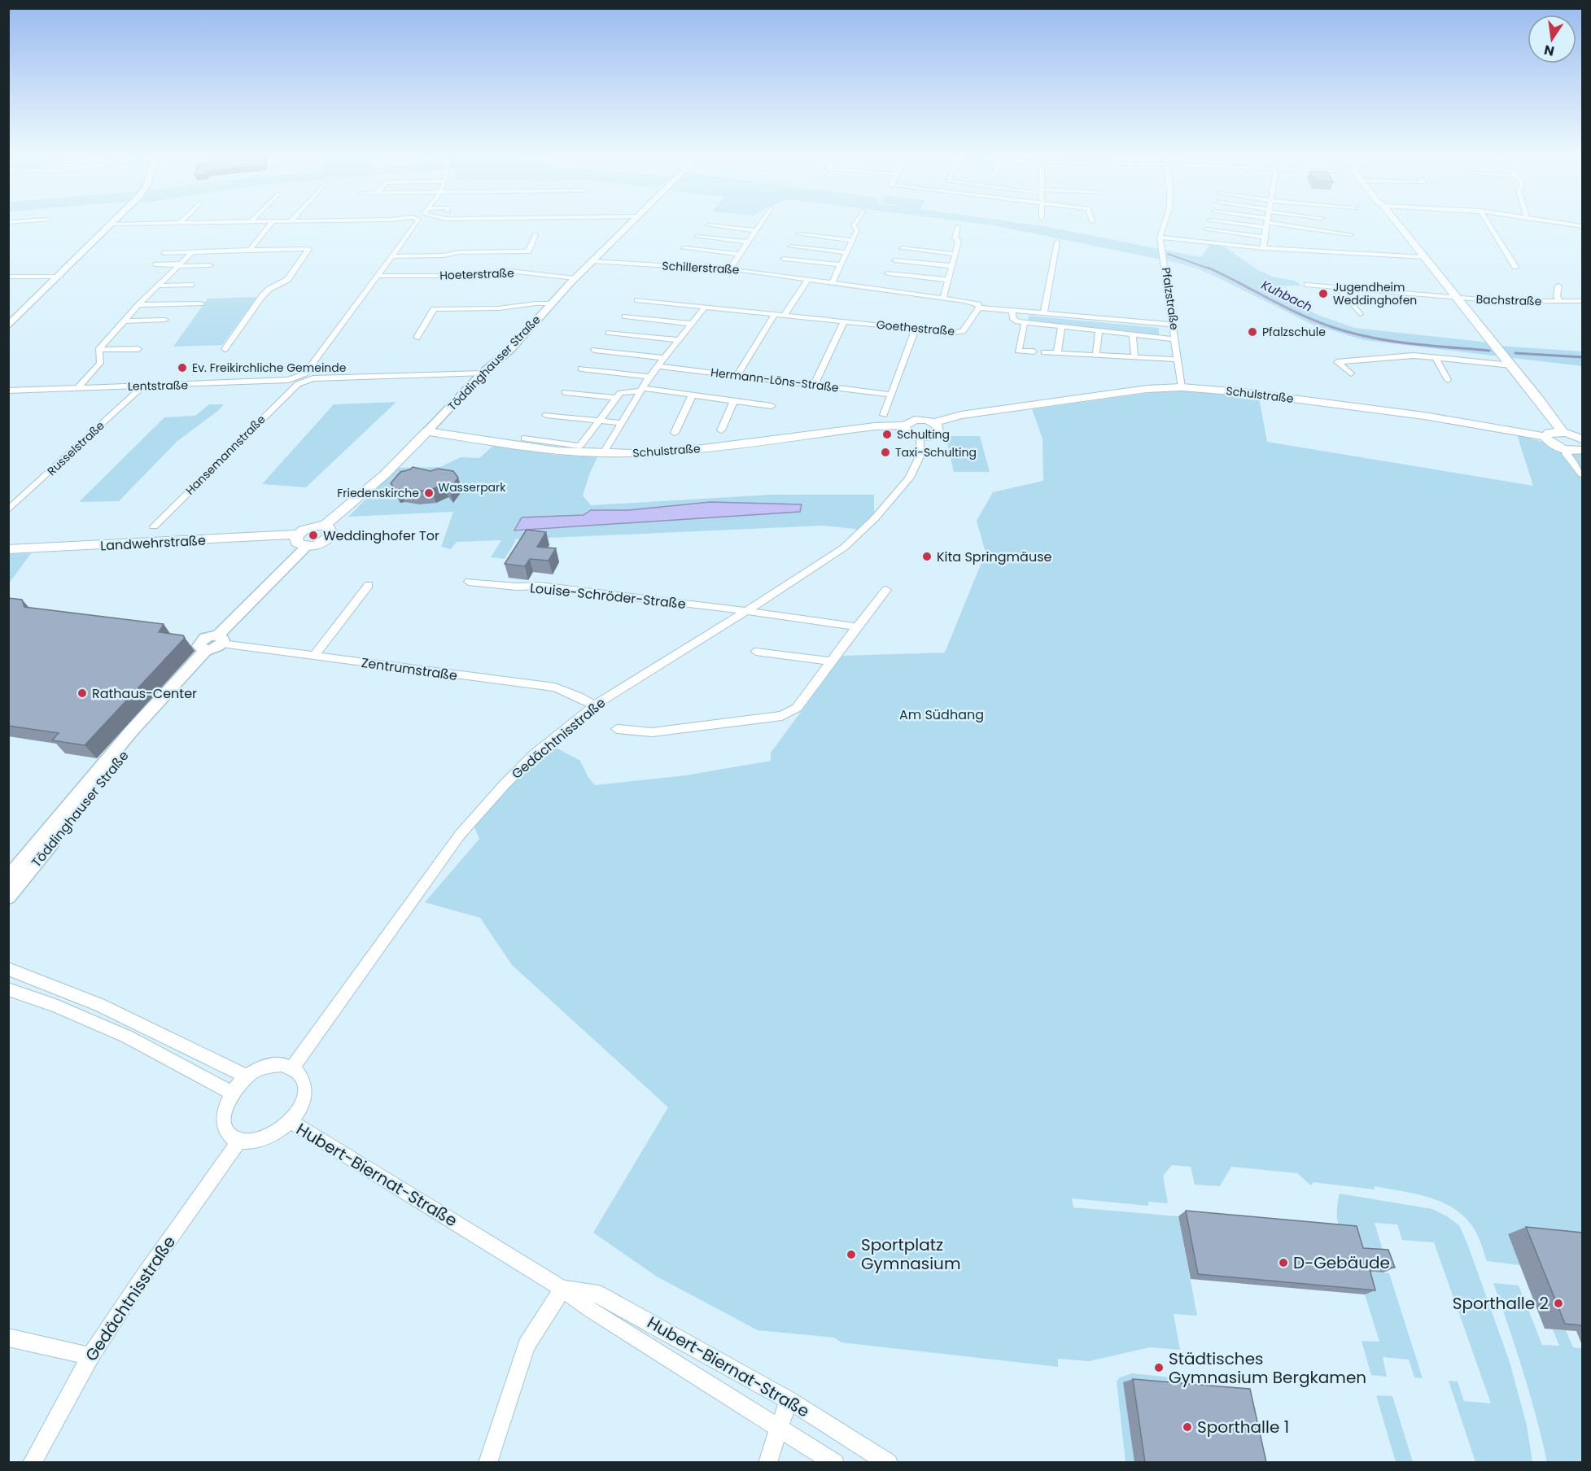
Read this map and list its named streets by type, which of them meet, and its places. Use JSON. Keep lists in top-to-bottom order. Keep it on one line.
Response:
{"streets":{"main road":["Töddinghauser Straße","Schulstraße","Landwehrstraße"],"street":["Schillerstraße","Hoeterstraße","Pfalzstraße","Bachstraße","Goethestraße","Hermann-Löns-Straße","Lentstraße","Russelstraße","Hansemannstraße","Louise-Schröder-Straße","Zentrumstraße","Gedächtnisstraße","Hubert-Biernat-Straße"]},"crossings":[["Schillerstraße","Goethestraße"],["Schillerstraße","Töddinghauser Straße"],["Hoeterstraße","Töddinghauser Straße"],["Hoeterstraße","Lentstraße"],["Pfalzstraße","Schulstraße"],["Töddinghauser Straße","Schulstraße"],["Töddinghauser Straße","Hansemannstraße"],["Töddinghauser Straße","Landwehrstraße"],["Töddinghauser Straße","Zentrumstraße"],["Lentstraße","Russelstraße"],["Schulstraße","Gedächtnisstraße"],["Louise-Schröder-Straße","Gedächtnisstraße"],["Zentrumstraße","Gedächtnisstraße"],["Gedächtnisstraße","Hubert-Biernat-Straße"]],"water":["Kuhbach"],"parks":["Wasserpark","Am Südhang"],"places":["Jugendheim Weddinghofen","Pfalzschule","Ev. Freikirchliche Gemeinde","Schulting","Taxi-Schulting","Friedenskirche","Weddinghofer Tor","Kita Springmäuse","Rathaus-Center","Sportplatz Gymnasium","D-Gebäude","Sporthalle 2","Städtisches Gymnasium Bergkamen","Sporthalle 1"],"north":"bottom"}
